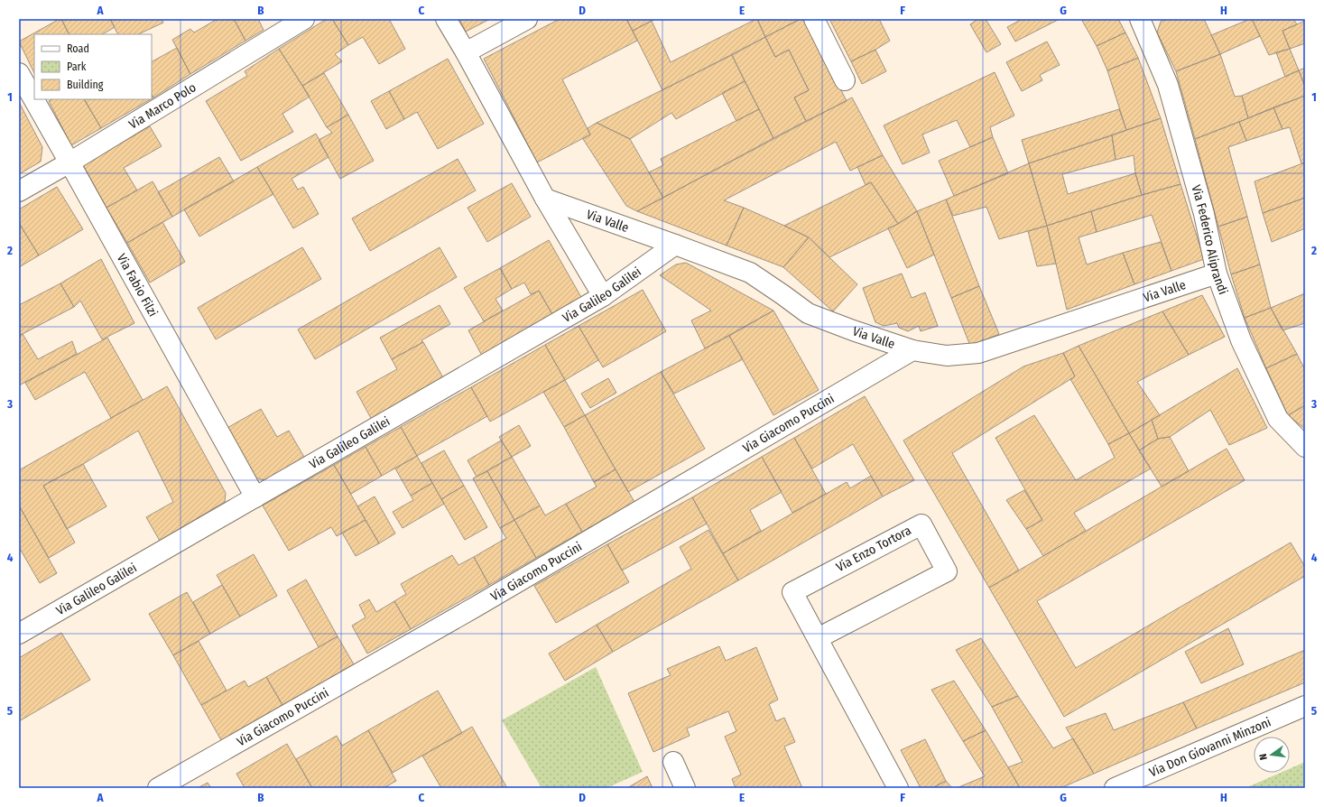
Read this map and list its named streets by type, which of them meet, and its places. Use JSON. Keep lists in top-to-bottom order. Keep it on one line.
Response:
{"streets":{"street":["Via Marco Polo","Via Valle","Via Federico Aliprandi","Via Fabio Filzi","Via Galileo Galilei","Via Giacomo Puccini","Via Enzo Tortora","Via Don Giovanni Minzoni"]},"crossings":[["Via Marco Polo","Via Fabio Filzi"],["Via Valle","Via Federico Aliprandi"],["Via Valle","Via Galileo Galilei"],["Via Valle","Via Giacomo Puccini"],["Via Fabio Filzi","Via Galileo Galilei"]],"legend":["Road","Park","Building"],"north":"left","grid":{"columns":["A","B","C","D","E","F","G","H"],"rows":["1","2","3","4","5"]}}
